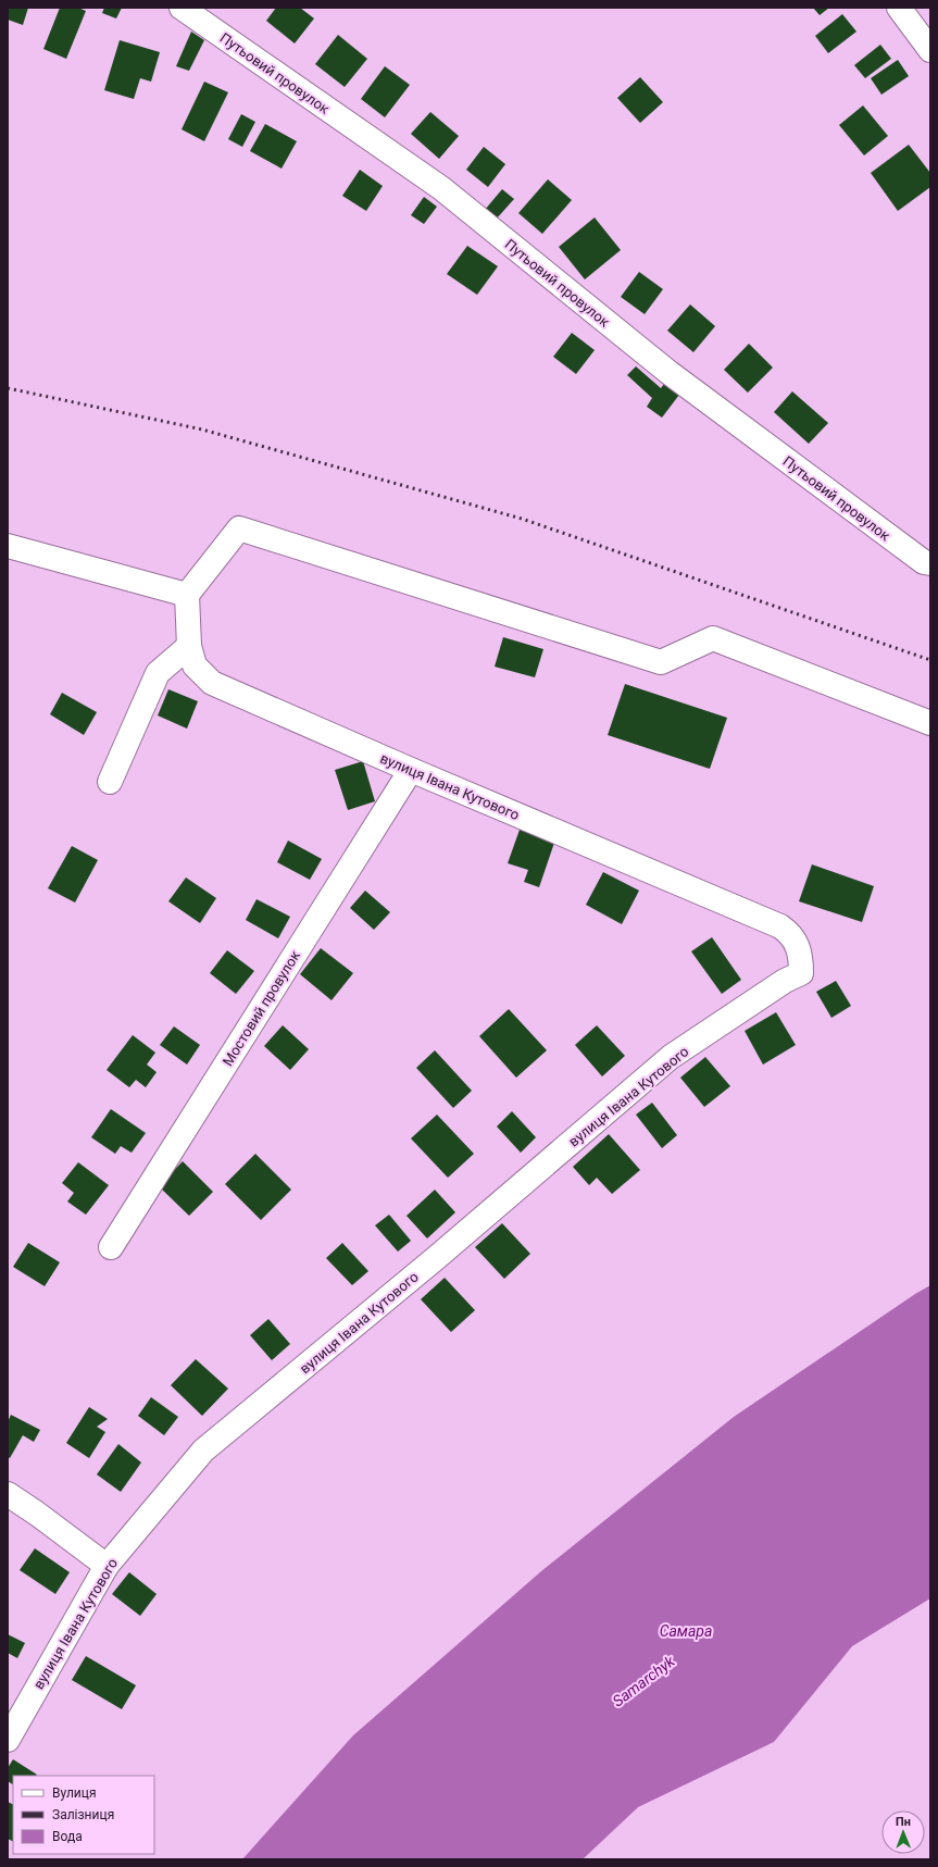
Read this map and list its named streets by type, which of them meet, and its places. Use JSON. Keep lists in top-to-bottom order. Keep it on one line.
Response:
{"streets":{"street":["Путьовий провулок","вулиця Івана Кутового","Мостовий провулок"]},"crossings":[["вулиця Івана Кутового","Мостовий провулок"]],"water":["Самара","Samarchyk"],"legend":["Вулиця","Залізниця","Вода"],"north":"top"}
